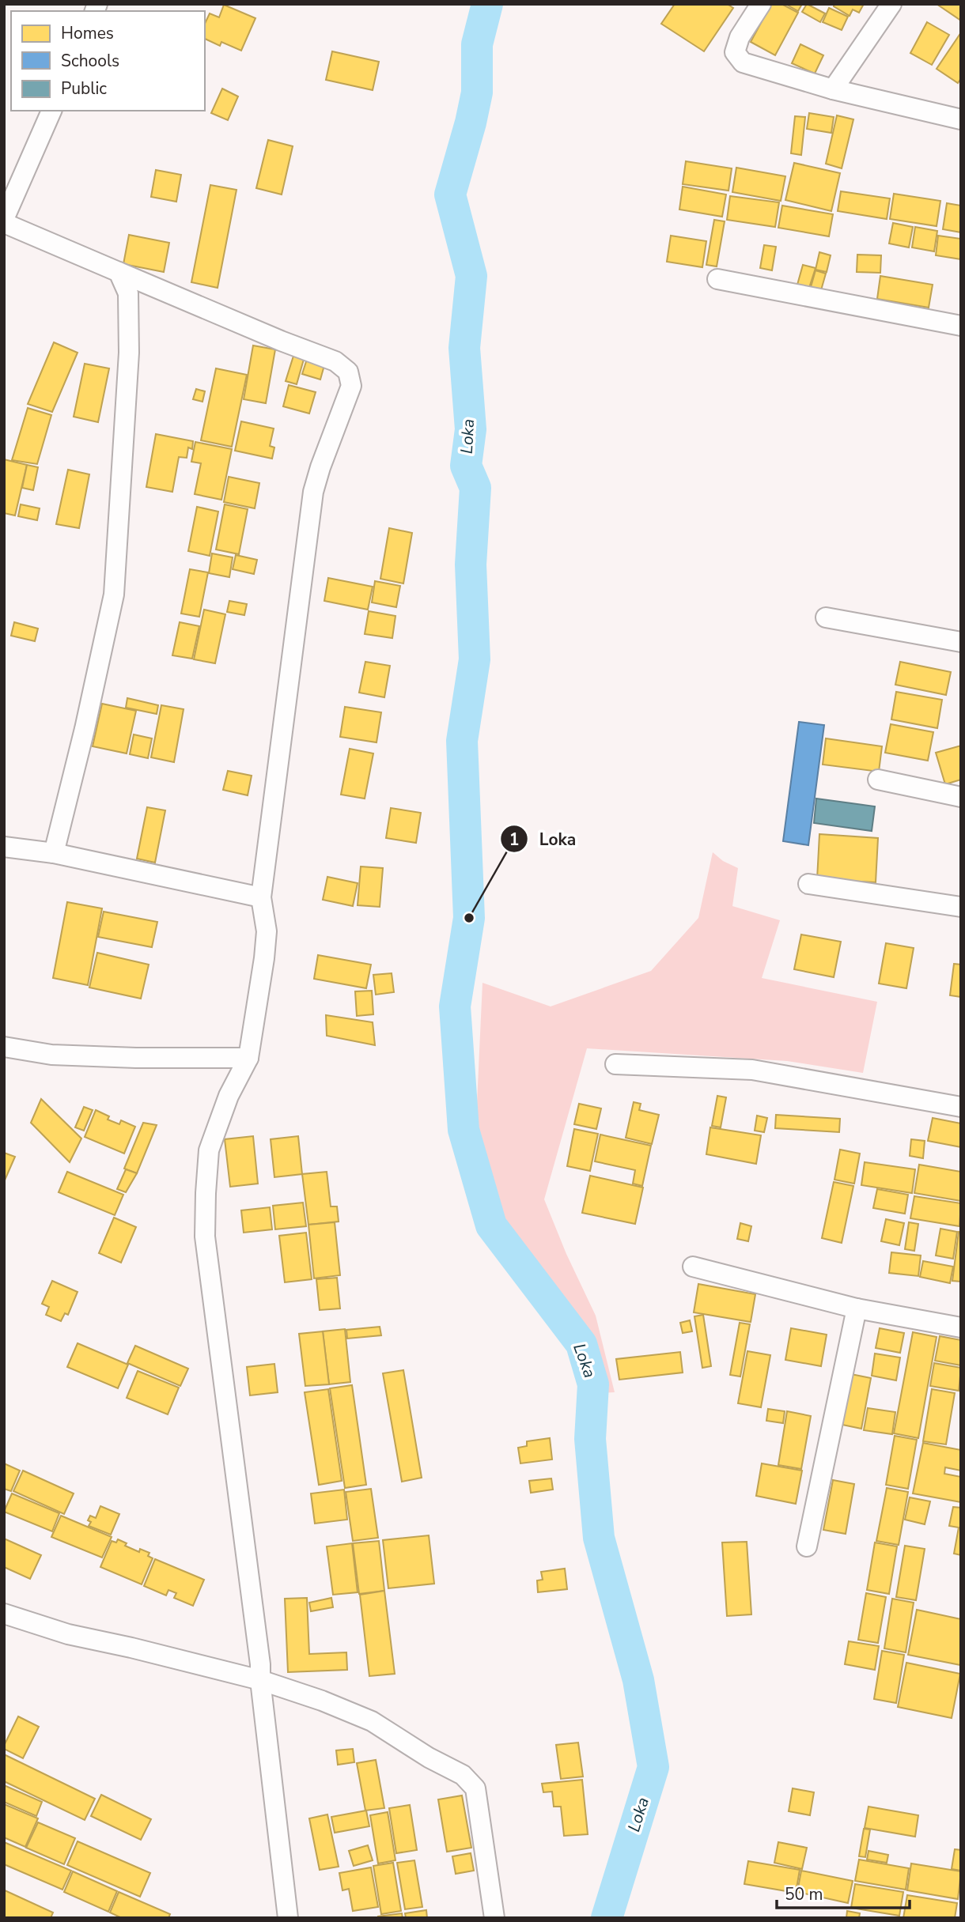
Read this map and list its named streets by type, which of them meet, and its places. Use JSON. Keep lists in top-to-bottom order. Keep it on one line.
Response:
{"water":["Loka"],"places":["Loka"],"legend":["Homes","Schools","Public"],"scale_bar":"50 m"}
